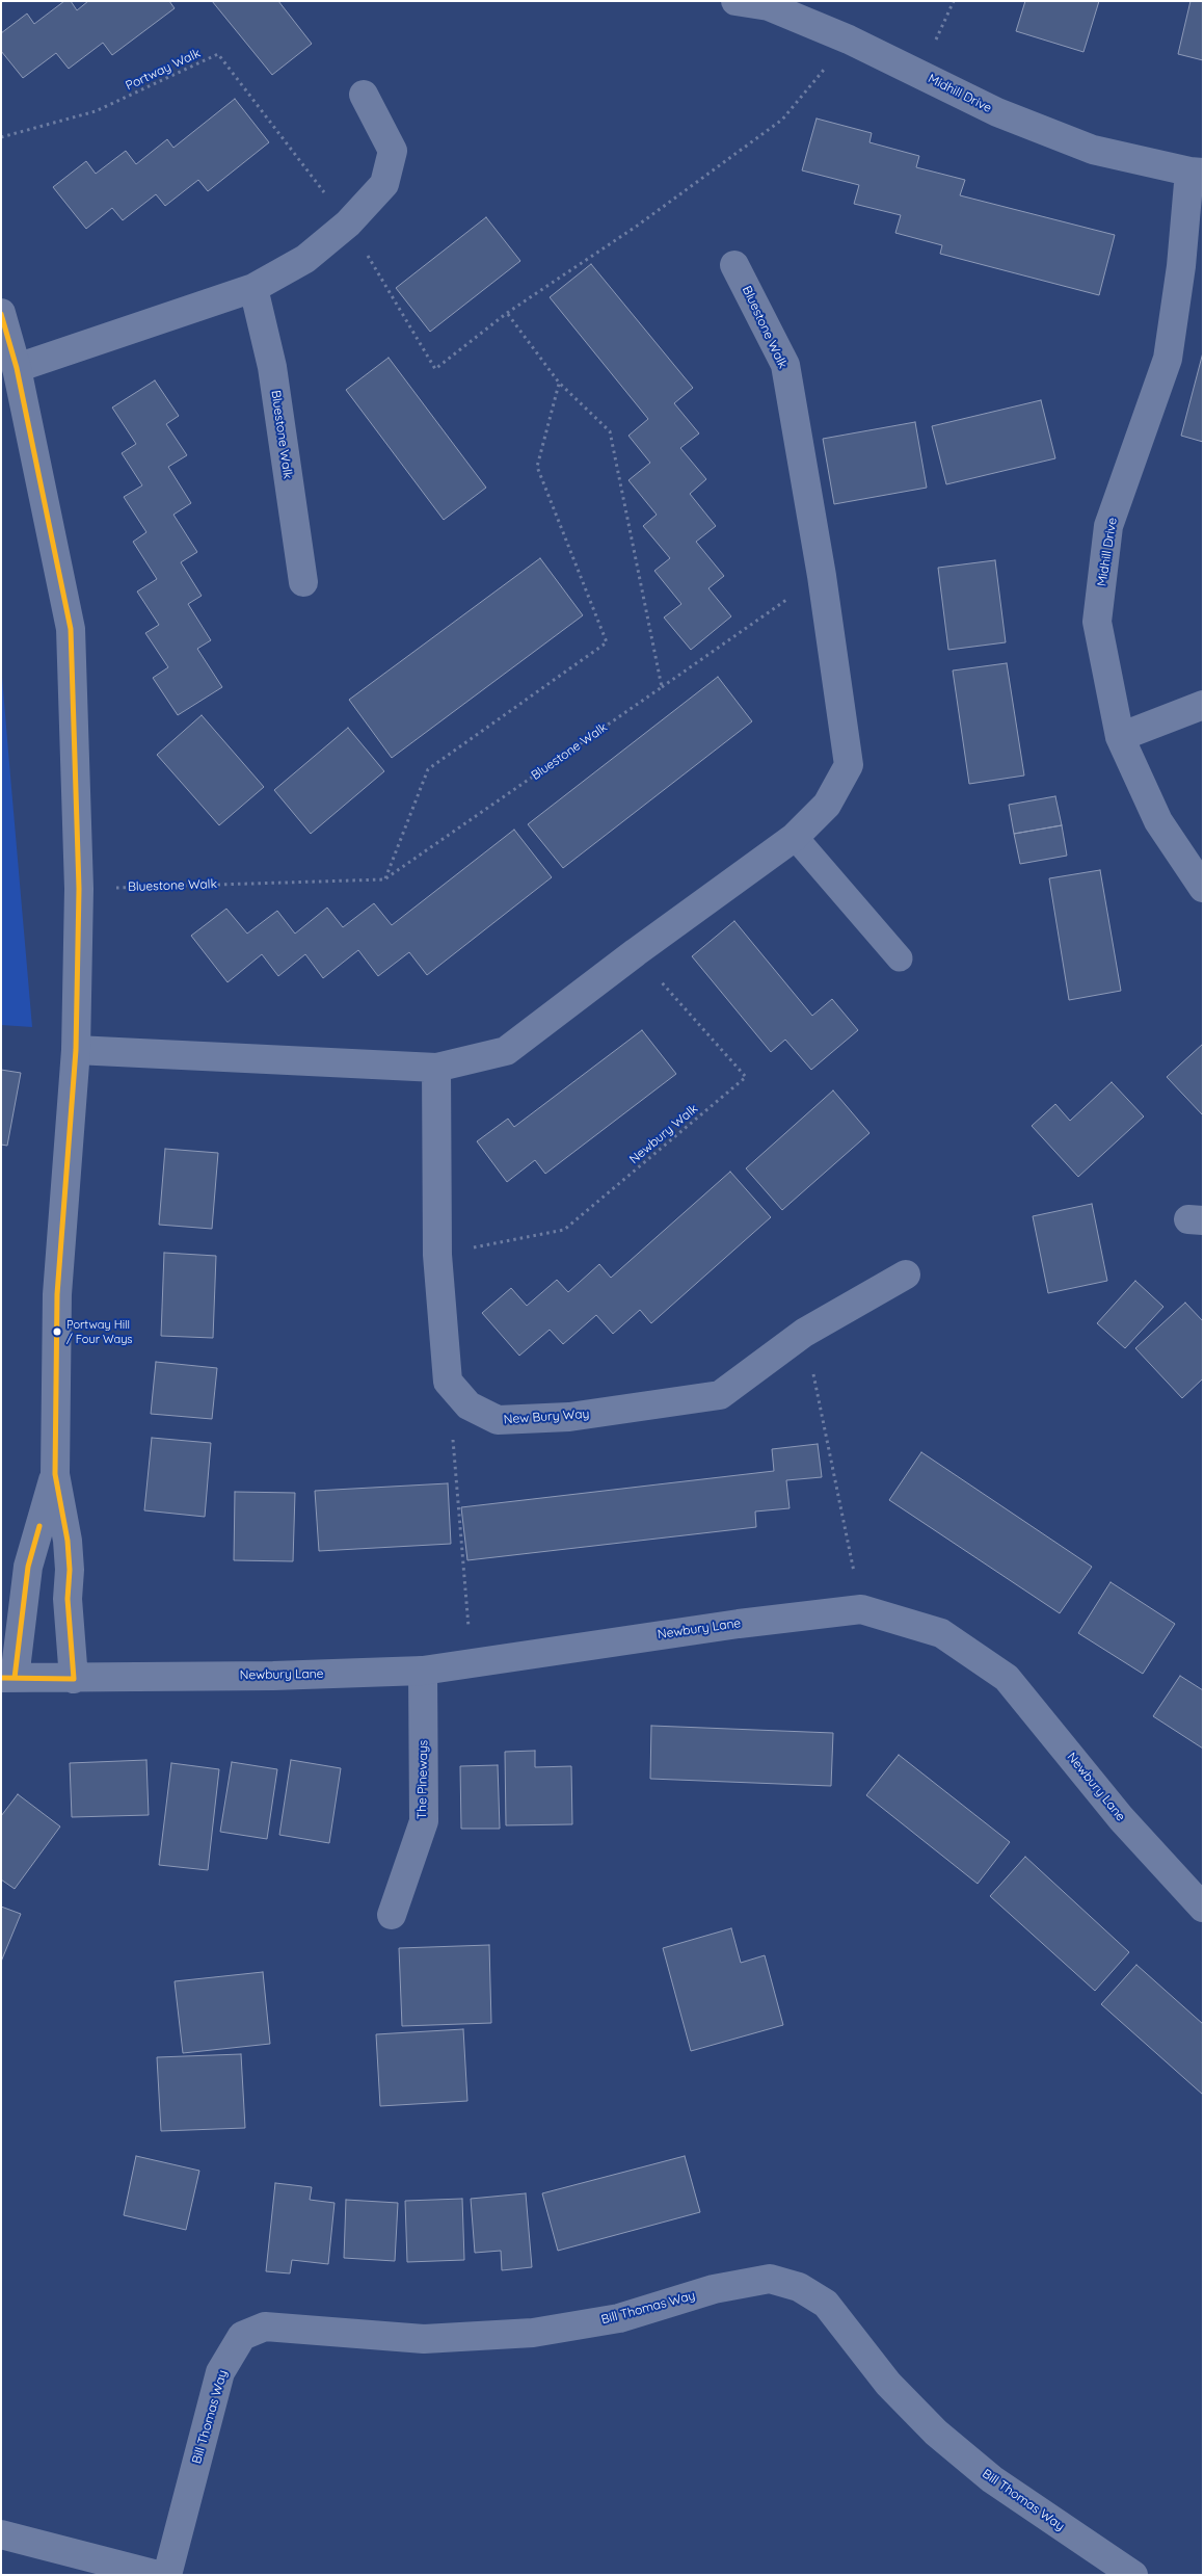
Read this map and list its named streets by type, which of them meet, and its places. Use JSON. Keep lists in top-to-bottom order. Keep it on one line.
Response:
{"streets":{"street":["Midhill Drive","Bluestone Walk","New Bury Way","Newbury Lane","The Pineways","Bill Thomas Way"],"path":["Portway Walk","Newbury Walk"]},"crossings":[["Bluestone Walk","Newbury Walk"],["Newbury Lane","The Pineways"]],"places":["Portway Hill / Four Ways"]}
